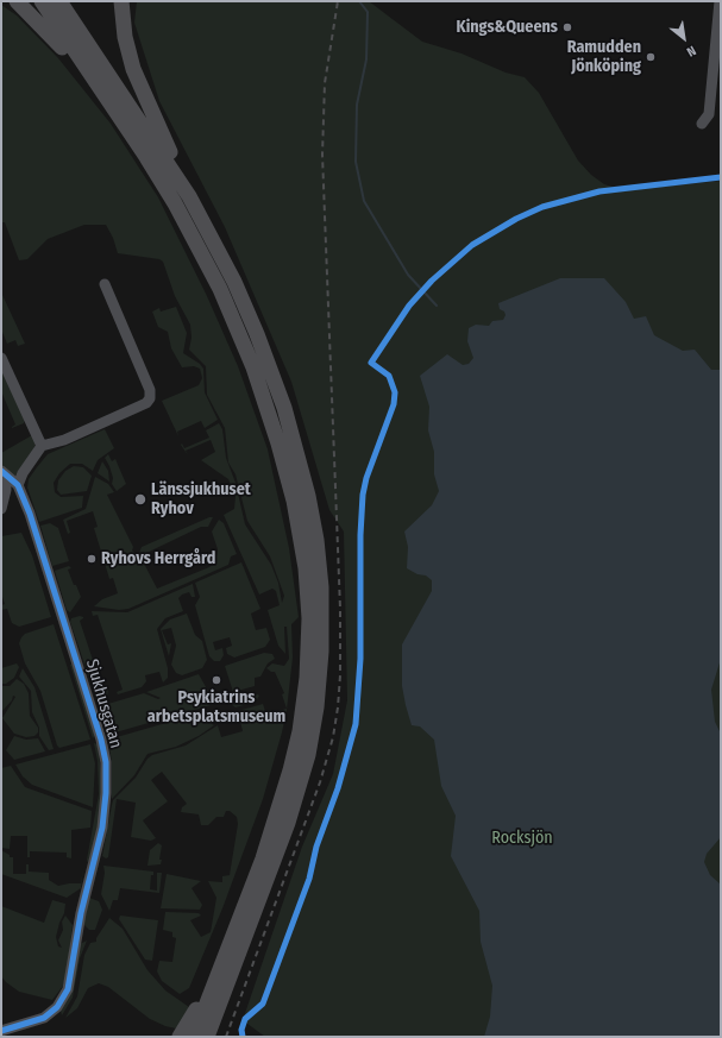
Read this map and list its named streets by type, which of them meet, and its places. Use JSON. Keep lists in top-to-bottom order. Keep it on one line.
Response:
{"streets":{"street":["Sjukhusgatan"]},"parks":["Rocksjön"],"places":["Kings&Queens","Ramudden Jönköping","Länssjukhuset Ryhov","Ryhovs Herrgård","Psykiatrins arbetsplatsmuseum"],"north":"bottom right"}
